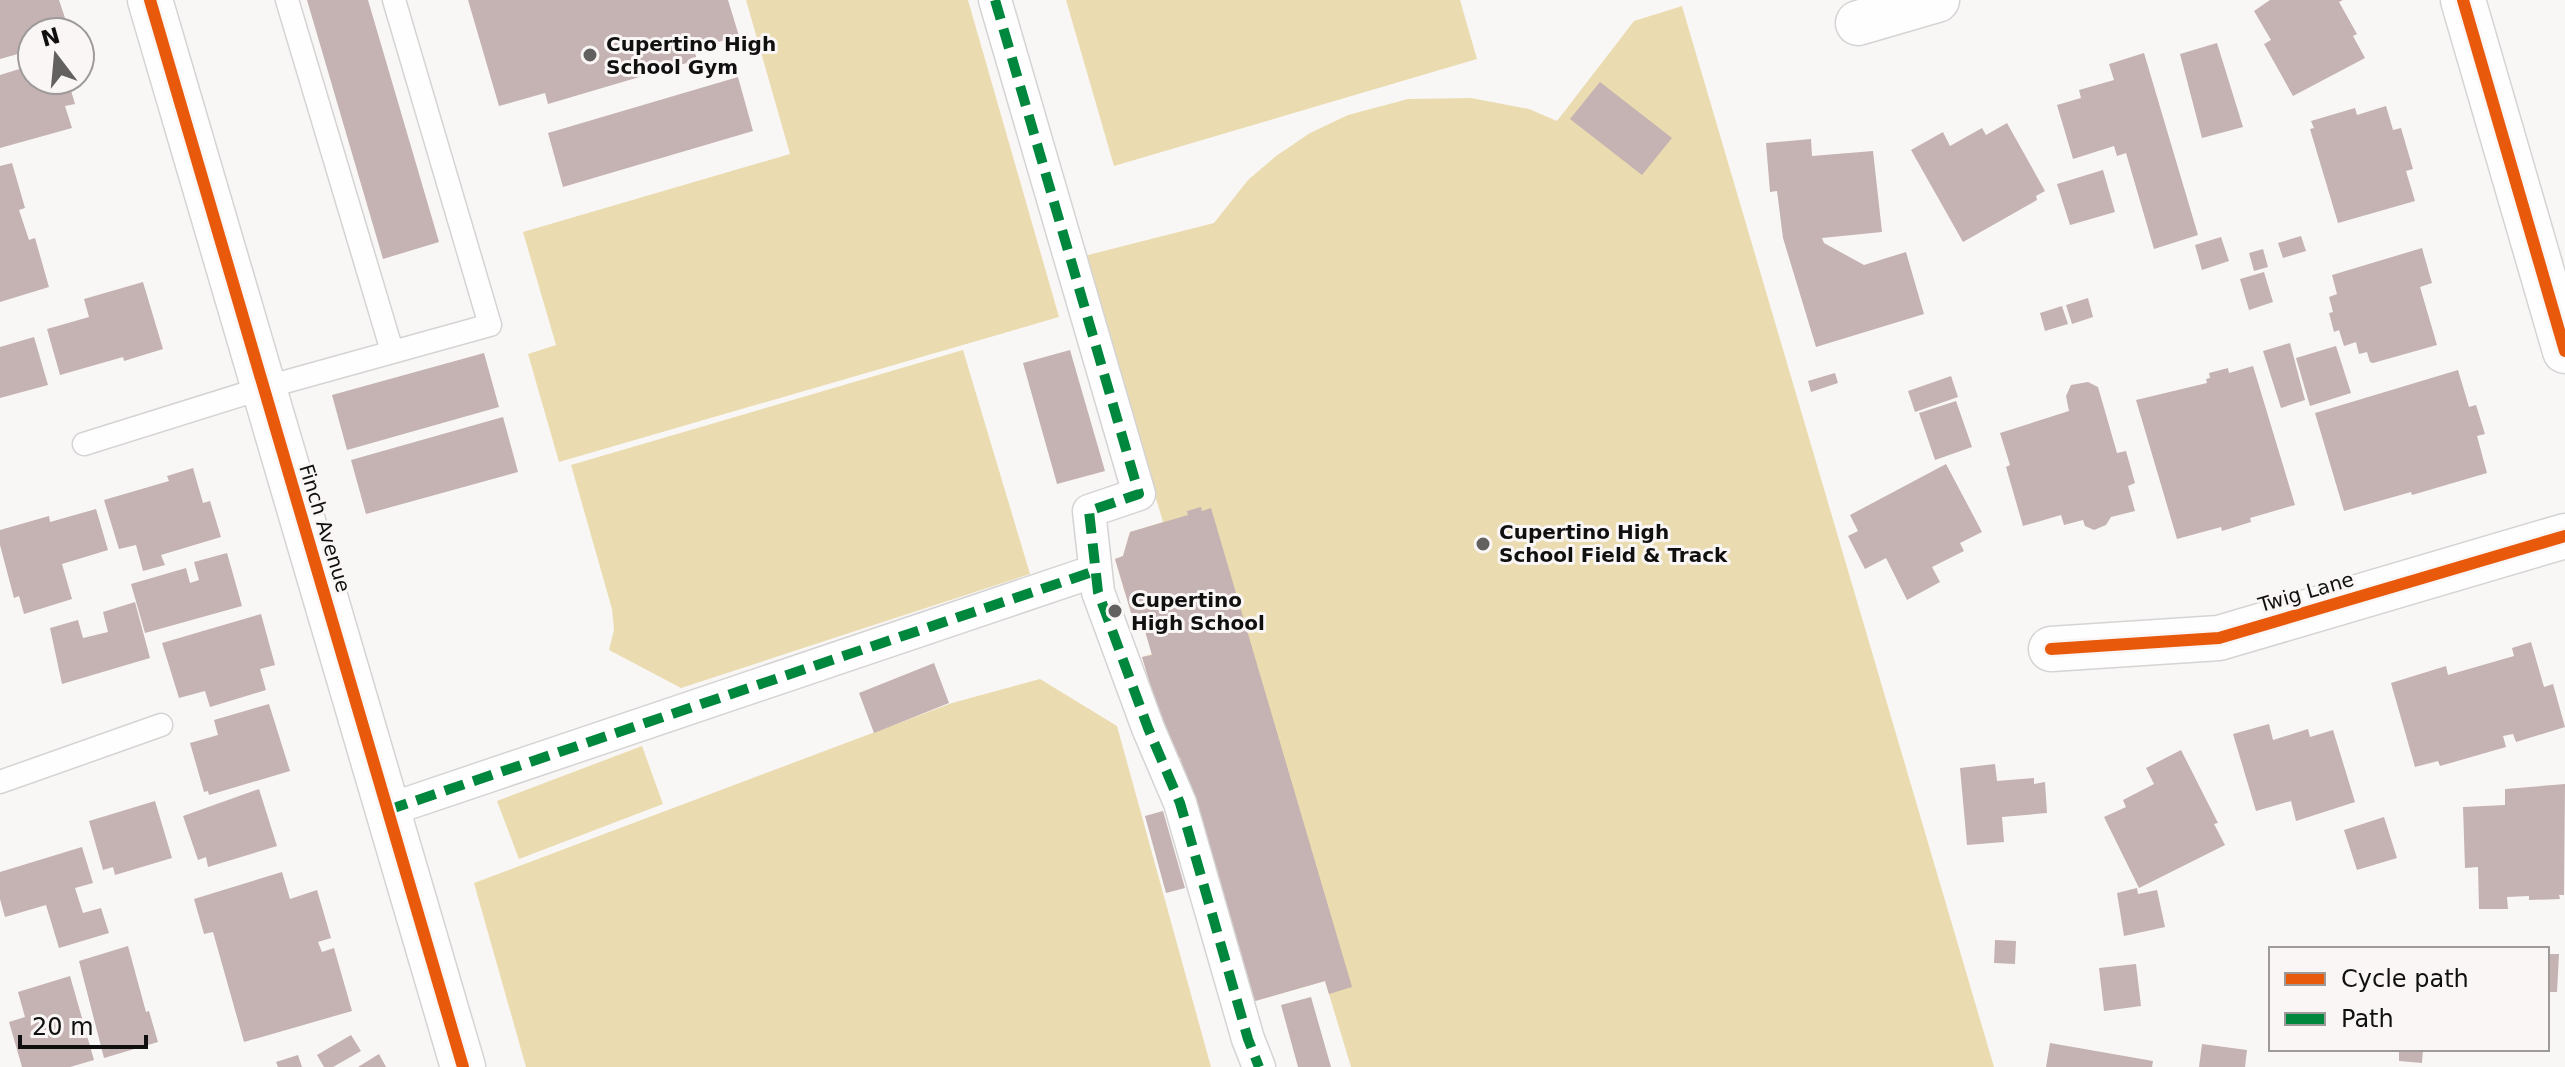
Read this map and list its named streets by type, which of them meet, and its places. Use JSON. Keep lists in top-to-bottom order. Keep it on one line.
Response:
{"streets":{"street":["Finch Avenue","Twig Lane"]},"places":["Cupertino High School Gym","Cupertino High School Field & Track","Cupertino High School"],"legend":["Cycle path","Path"],"scale_bar":"20 m","north":"top"}
